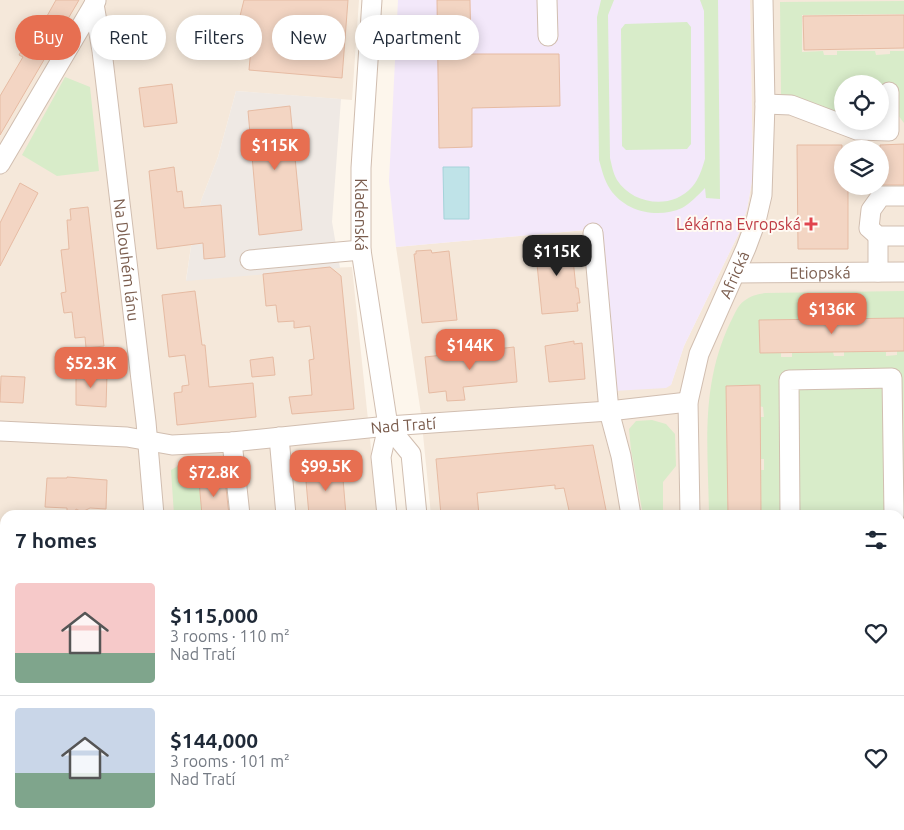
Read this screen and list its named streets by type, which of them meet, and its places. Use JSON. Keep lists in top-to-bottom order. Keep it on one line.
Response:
{"streets":{"street":["Kladenská","Na Dlouhém lánu","Etiopská","Africká","Nad Tratí"]},"crossings":[["Kladenská","Nad Tratí"],["Na Dlouhém lánu","Nad Tratí"],["Etiopská","Africká"],["Africká","Nad Tratí"]],"places":{"health":["Lékárna Evropská"]},"page":{"chip":["Buy","Rent","Filters","New","Apartment"],"price":["$115K","$115K","$136K","$144K","$52.3K","$99.5K","$72.8K"],"heading":"7 homes","list":[{"name":"$115,000","note":"3 rooms · 110 m² · Nad Tratí"},{"name":"$144,000","note":"3 rooms · 101 m² · Nad Tratí"}]}}
